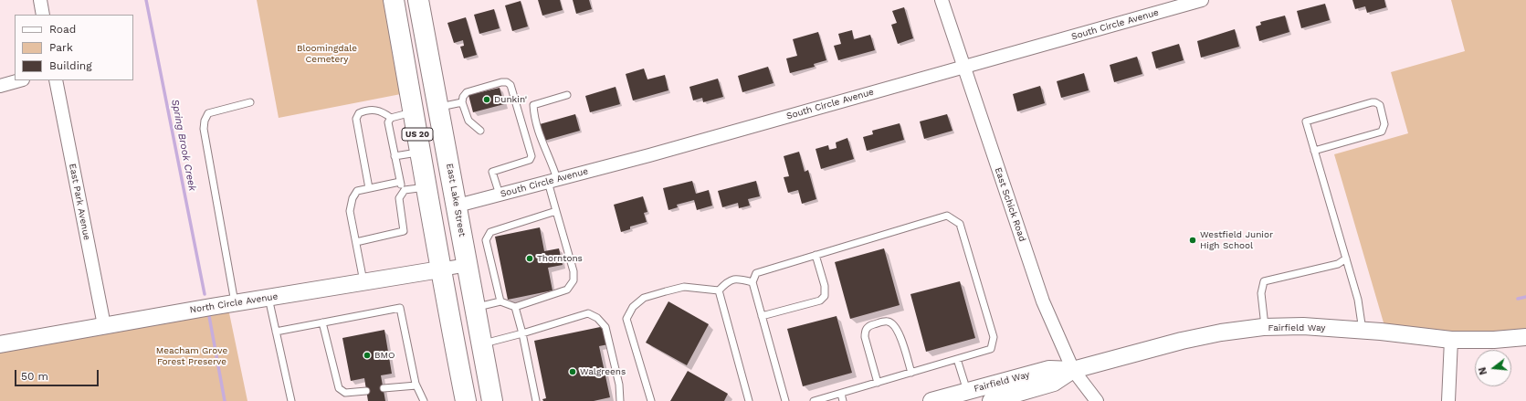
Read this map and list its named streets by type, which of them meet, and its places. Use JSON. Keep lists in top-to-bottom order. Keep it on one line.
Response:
{"streets":{"main road":["US 20","East Lake Street"],"street":["South Circle Avenue","East Park Avenue","East Schick Road","North Circle Avenue","Fairfield Way"]},"crossings":[["South Circle Avenue","East Lake Street"],["South Circle Avenue","East Schick Road"],["US 20","North Circle Avenue"],["East Lake Street","North Circle Avenue"],["East Park Avenue","North Circle Avenue"],["East Schick Road","Fairfield Way"]],"water":["Spring Brook Creek"],"parks":["Bloomingdale Cemetery","Meacham Grove Forest Preserve"],"places":["Dunkin'","Westfield Junior High School","Thorntons","BMO","Walgreens"],"legend":["Road","Park","Building"],"scale_bar":"50 m","north":"left"}
